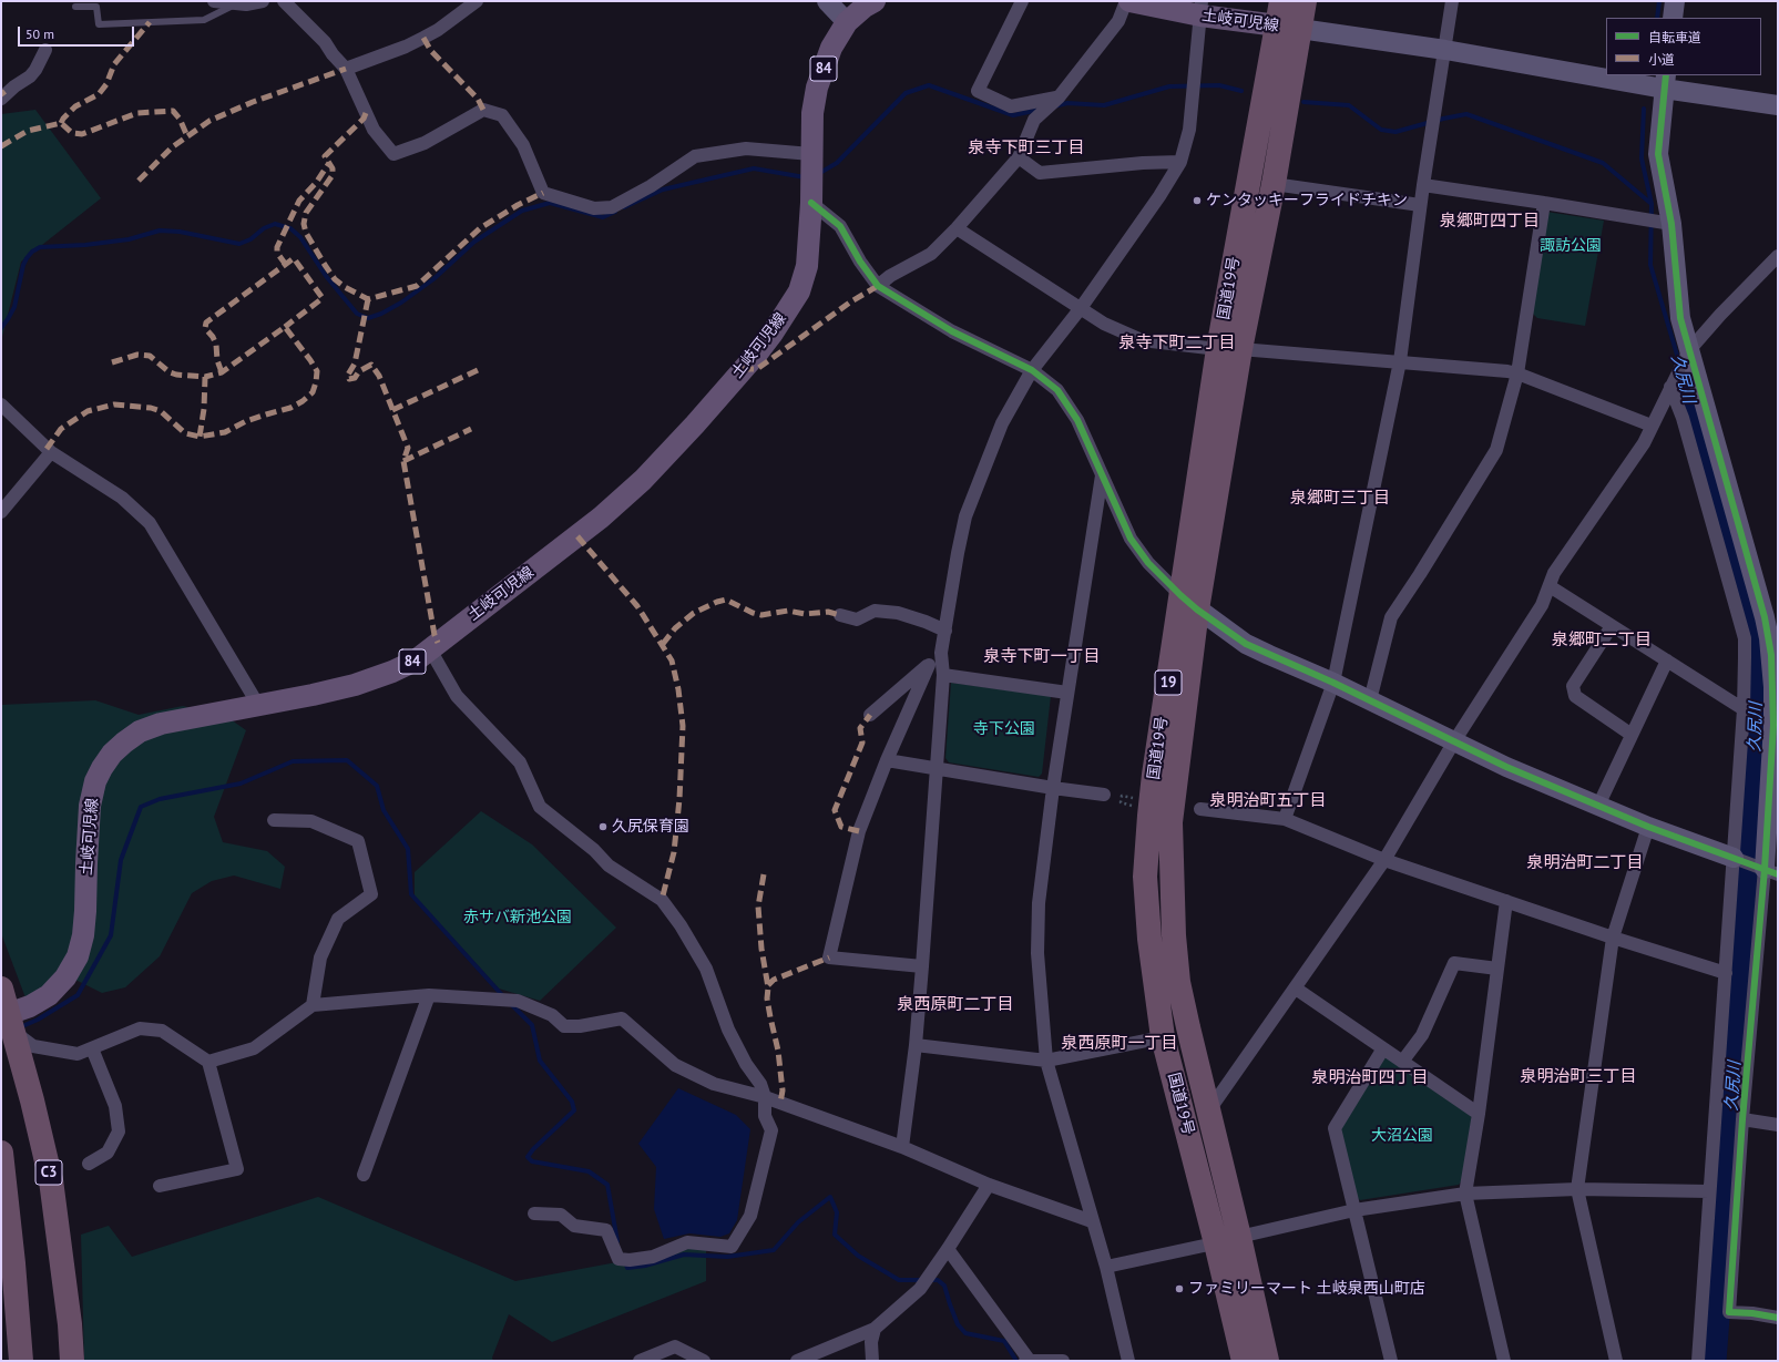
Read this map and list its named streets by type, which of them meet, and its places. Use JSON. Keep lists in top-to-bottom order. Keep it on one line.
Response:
{"streets":{"highway":["国道19号","19","C3"],"main road":["土岐可児線","84"]},"crossings":[["土岐可児線","国道19号"]],"districts":["泉寺下町三丁目","泉郷町四丁目","泉寺下町二丁目","泉郷町三丁目","泉郷町二丁目","泉寺下町一丁目","泉明治町五丁目","泉明治町二丁目","泉西原町二丁目","泉西原町一丁目","泉明治町三丁目","泉明治町四丁目"],"water":["久尻川"],"parks":["諏訪公園","寺下公園","赤サバ新池公園","大沼公園"],"places":["ケンタッキーフライドチキン","久尻保育園","ファミリーマート 土岐泉西山町店"],"legend":["自転車道","小道"],"scale_bar":"50 m"}
